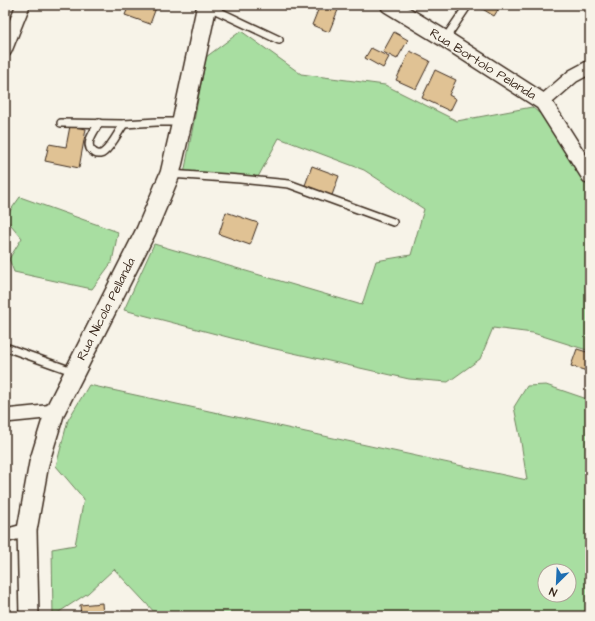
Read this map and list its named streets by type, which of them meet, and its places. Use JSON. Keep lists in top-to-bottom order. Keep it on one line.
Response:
{"streets":{"main road":["Rua Nicola Pellanda"],"street":["Rua Bortolo Pelanda"]},"north":"bottom left"}
